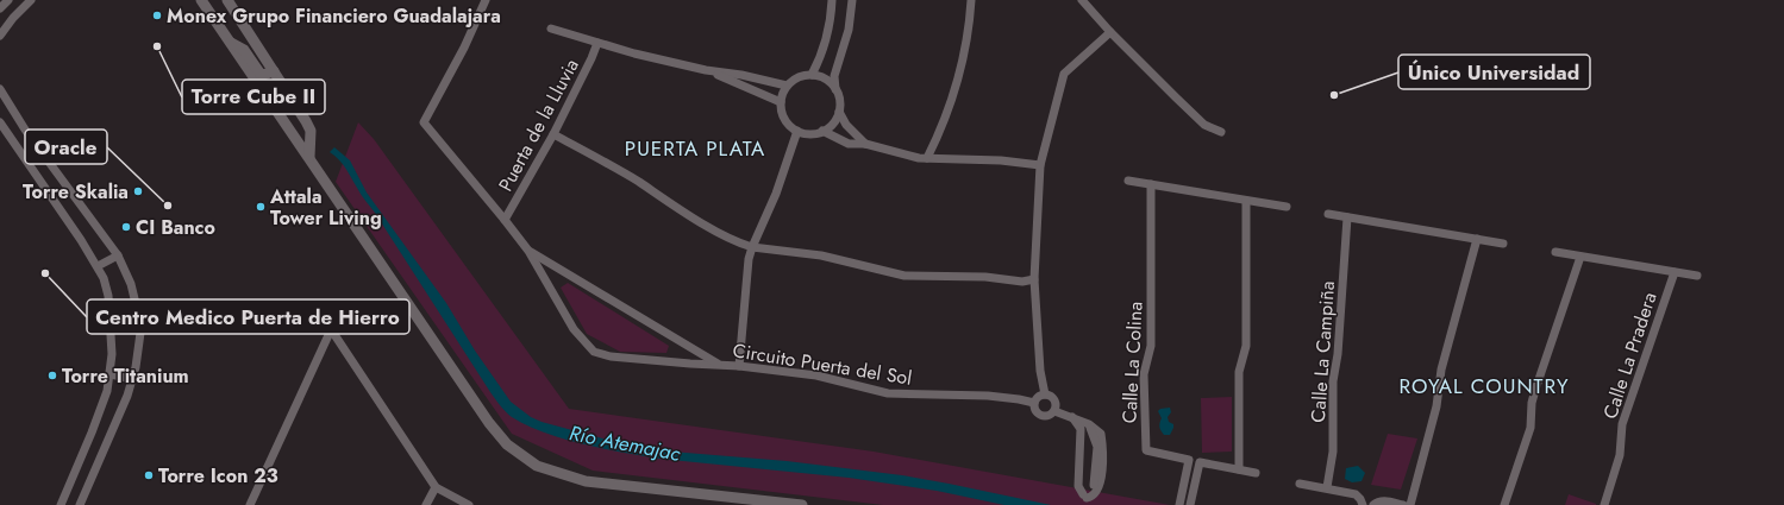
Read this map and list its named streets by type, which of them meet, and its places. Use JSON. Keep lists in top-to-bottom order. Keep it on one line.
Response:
{"streets":{"street":["Puerta de la Lluvia","Calle La Campiña","Calle La Pradera","Calle La Colina","Circuito Puerta del Sol"]},"crossings":[["Puerta de la Lluvia","Circuito Puerta del Sol"]],"districts":["PUERTA PLATA","ROYAL COUNTRY"],"water":["Río Atemajac"],"places":["Monex Grupo Financiero Guadalajara","Torre Cube II","Único Universidad","Torre Skalia","Oracle","Attala Tower Living","CI Banco","Centro Medico Puerta de Hierro","Torre Titanium","Torre Icon 23"]}
